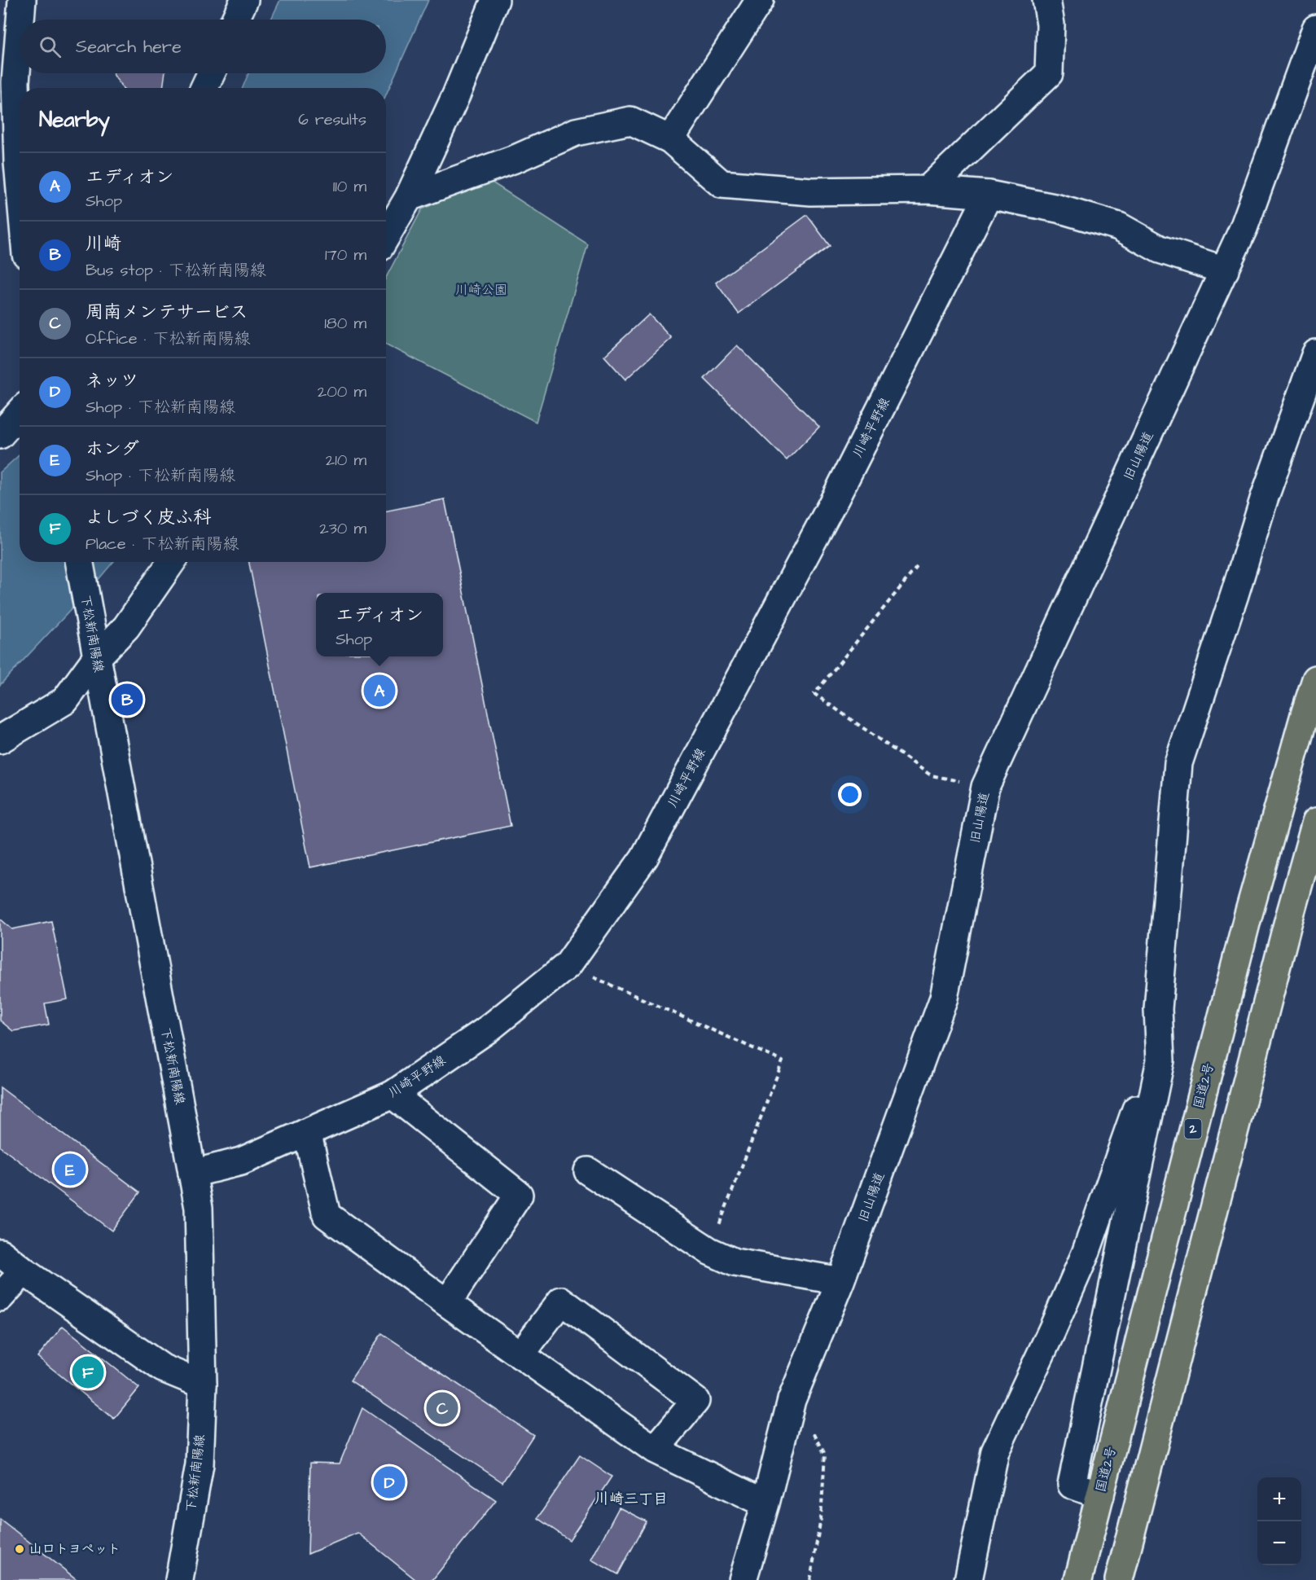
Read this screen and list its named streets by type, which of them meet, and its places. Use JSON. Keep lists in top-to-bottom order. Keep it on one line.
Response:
{"streets":{"highway":["国道2号","2"],"street":["川崎平野線","旧山陽道","下松新南陽線"]},"crossings":[["川崎平野線","下松新南陽線"]],"districts":["川崎三丁目"],"parks":["川崎公園"],"places":["山口トヨペット"],"page":{"search":"Search here","heading":["Nearby","6 results"],"list":[{"mark":"A","name":"エディオン","note":"Shop","value":"110 m"},{"mark":"B","name":"川崎","note":"Bus stop · 下松新南陽線","value":"170 m"},{"mark":"C","name":"周南メンテサービス","note":"Office · 下松新南陽線","value":"180 m"},{"mark":"D","name":"ネッツ","note":"Shop · 下松新南陽線","value":"200 m"},{"mark":"E","name":"ホンダ","note":"Shop · 下松新南陽線","value":"210 m"},{"mark":"F","name":"よしづく皮ふ科","note":"Place · 下松新南陽線","value":"230 m"}],"popup":["エディオン","Shop"],"pins":["A","B","E","F","C","D"],"map_buttons":["+","−"]}}
